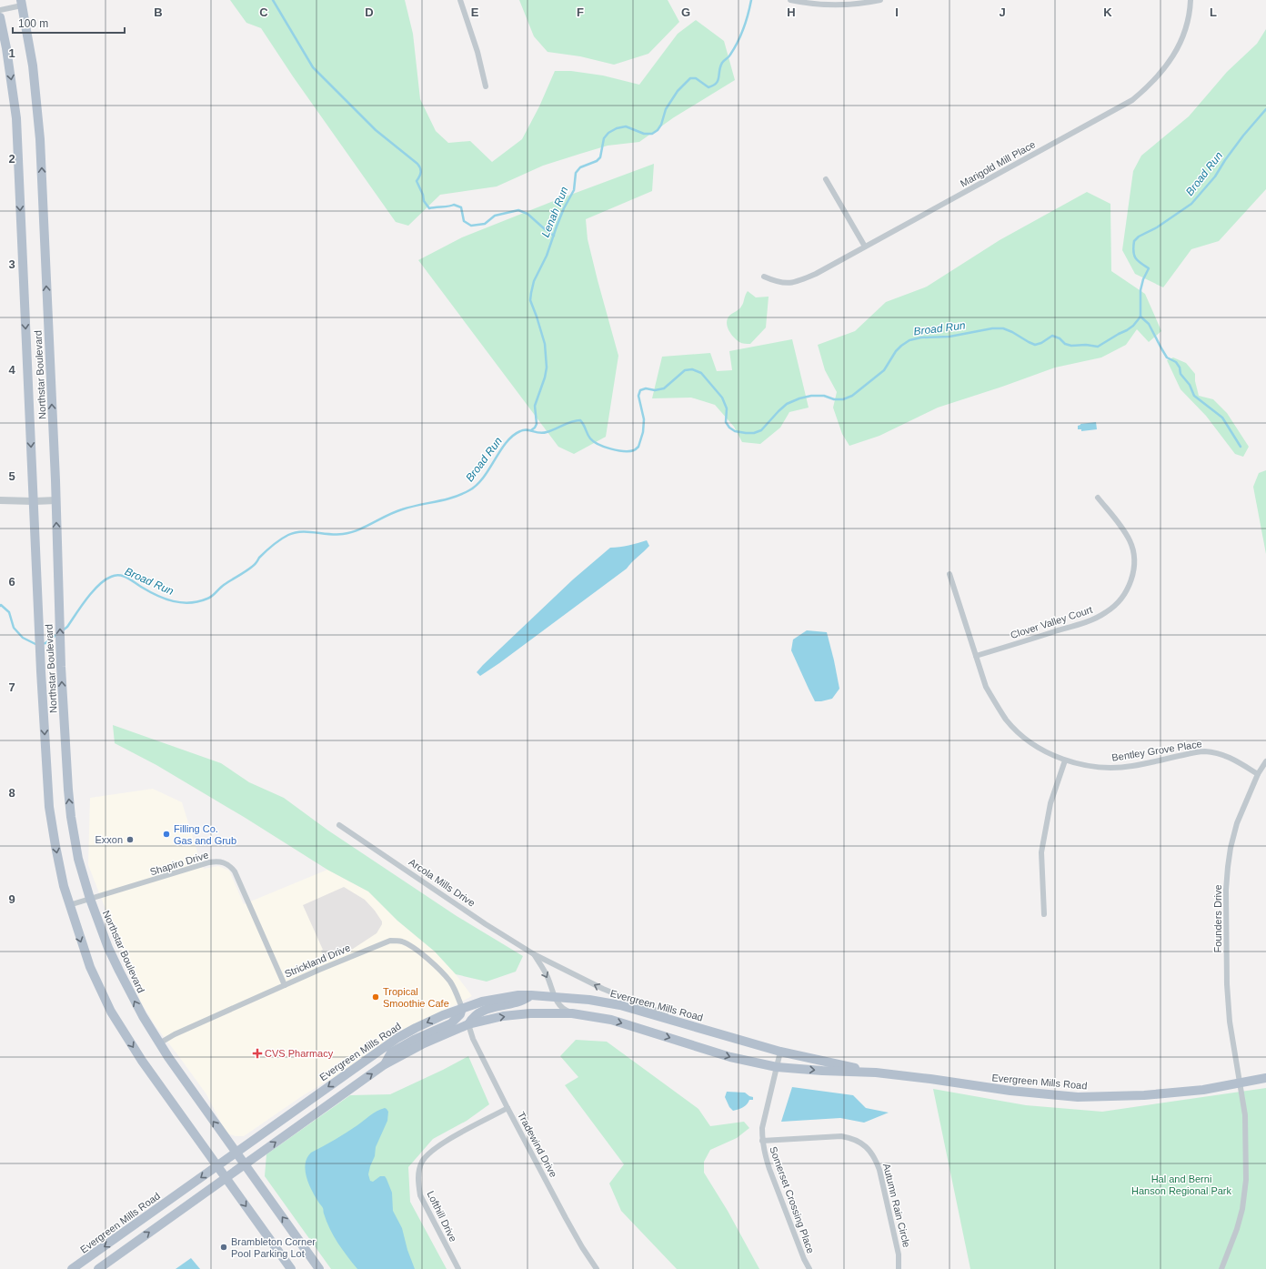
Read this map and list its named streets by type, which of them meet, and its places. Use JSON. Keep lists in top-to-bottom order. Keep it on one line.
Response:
{"streets":{"main road":["Northstar Boulevard","Evergreen Mills Road"],"street":["Marigold Mill Place","Clover Valley Court","Bentley Grove Place","Shapiro Drive","Arcola Mills Drive","Founders Drive","Strickland Drive","Tradewind Drive","Somerset Crossing Place","Autumn Rain Circle","Lofthill Drive"]},"crossings":[["Northstar Boulevard","Shapiro Drive"],["Northstar Boulevard","Strickland Drive"],["Northstar Boulevard","Evergreen Mills Road"],["Clover Valley Court","Bentley Grove Place"],["Bentley Grove Place","Founders Drive"],["Shapiro Drive","Strickland Drive"],["Arcola Mills Drive","Evergreen Mills Road"],["Founders Drive","Evergreen Mills Road"],["Strickland Drive","Evergreen Mills Road"],["Evergreen Mills Road","Tradewind Drive"],["Evergreen Mills Road","Somerset Crossing Place"],["Tradewind Drive","Lofthill Drive"],["Somerset Crossing Place","Autumn Rain Circle"]],"one_way":["Arcola Mills Drive"],"water":["Broad Run","Lenah Run"],"parks":["Hal and Berni Hanson Regional Park"],"places":{"other":["Filling Co. Gas and Grub","Exxon","Tropical Smoothie Cafe","Brambleton Corner Pool Parking Lot"],"health":["CVS Pharmacy"]},"scale_bar":"100 m","grid":{"columns":["B","C","D","E","F","G","H","I","J","K","L"],"rows":["1","2","3","4","5","6","7","8","9"]}}
